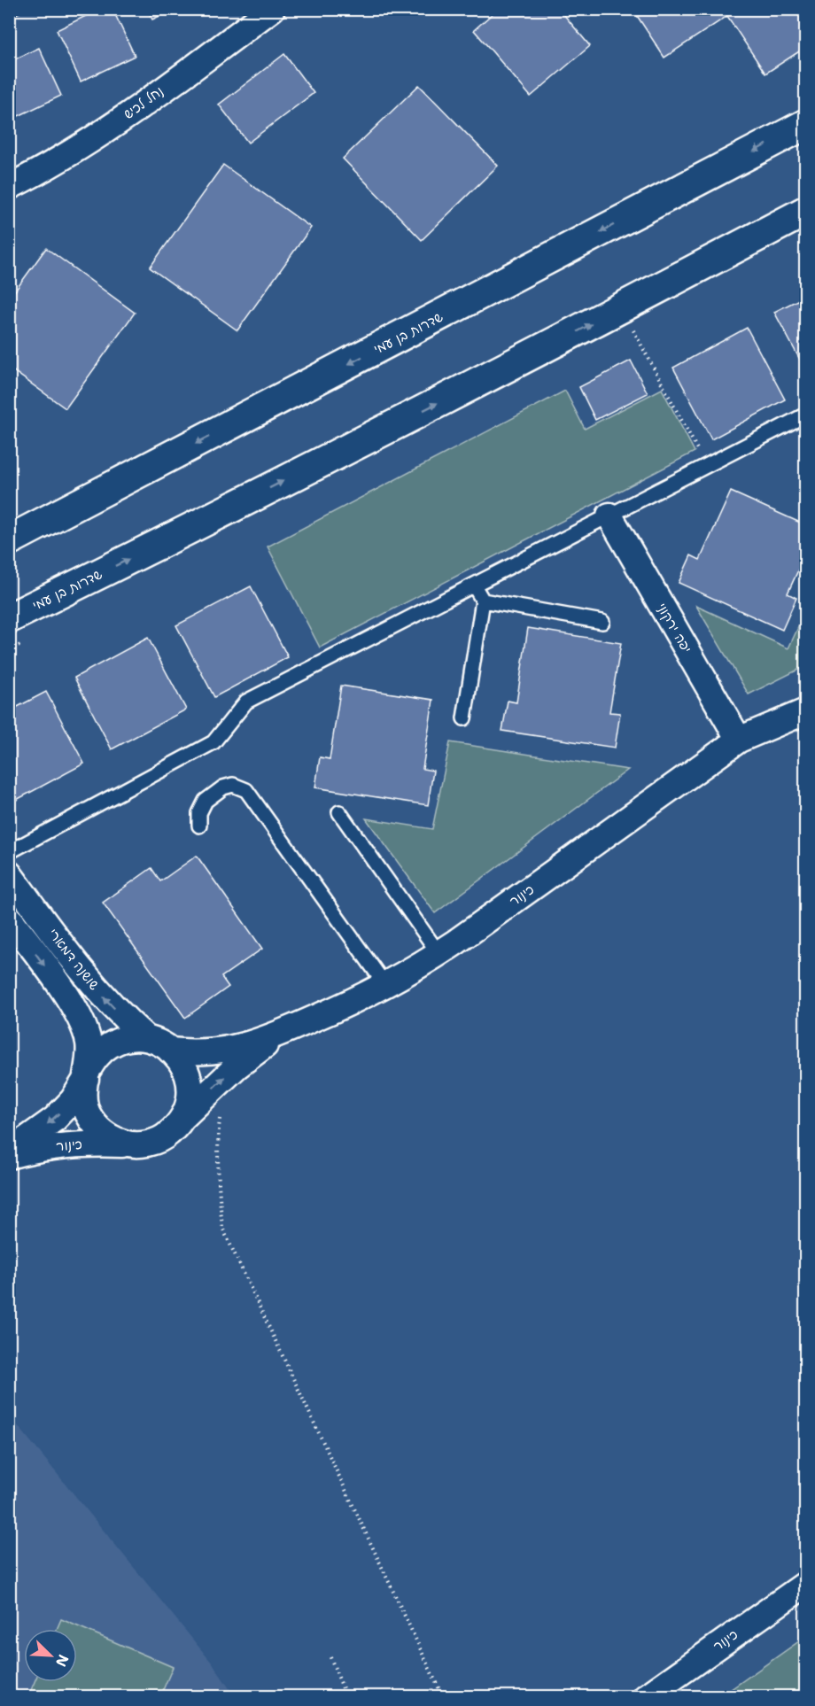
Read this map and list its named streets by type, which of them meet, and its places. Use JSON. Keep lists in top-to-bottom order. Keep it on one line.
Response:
{"streets":{"main road":["שדרות בן עמי"],"street":["נחל לכיש","יפה ירקוני","כינור","שושנה דמארי"]},"crossings":[["יפה ירקוני","כינור"],["כינור","שושנה דמארי"]],"north":"bottom right"}
